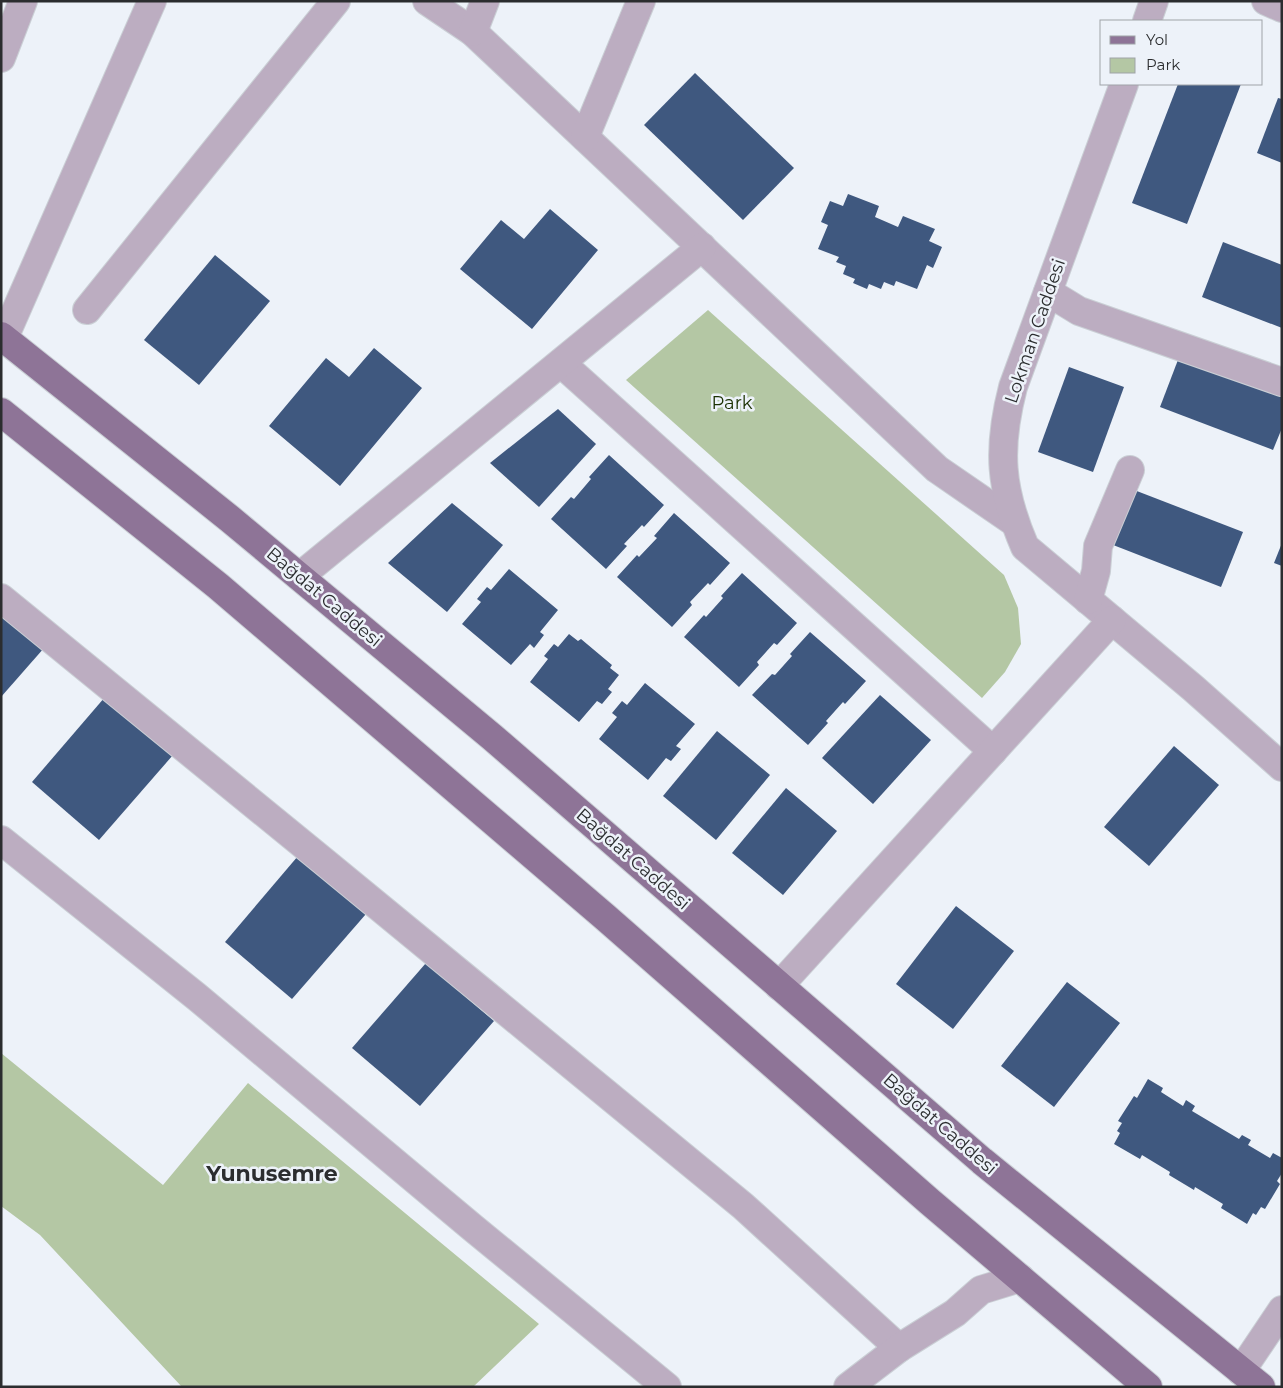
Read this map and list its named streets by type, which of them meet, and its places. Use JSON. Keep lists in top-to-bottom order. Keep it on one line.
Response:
{"streets":{"main road":["Bağdat Caddesi"],"street":["Lokman Caddesi"]},"districts":["Yunusemre"],"parks":["Park"],"legend":["Yol","Park"]}
